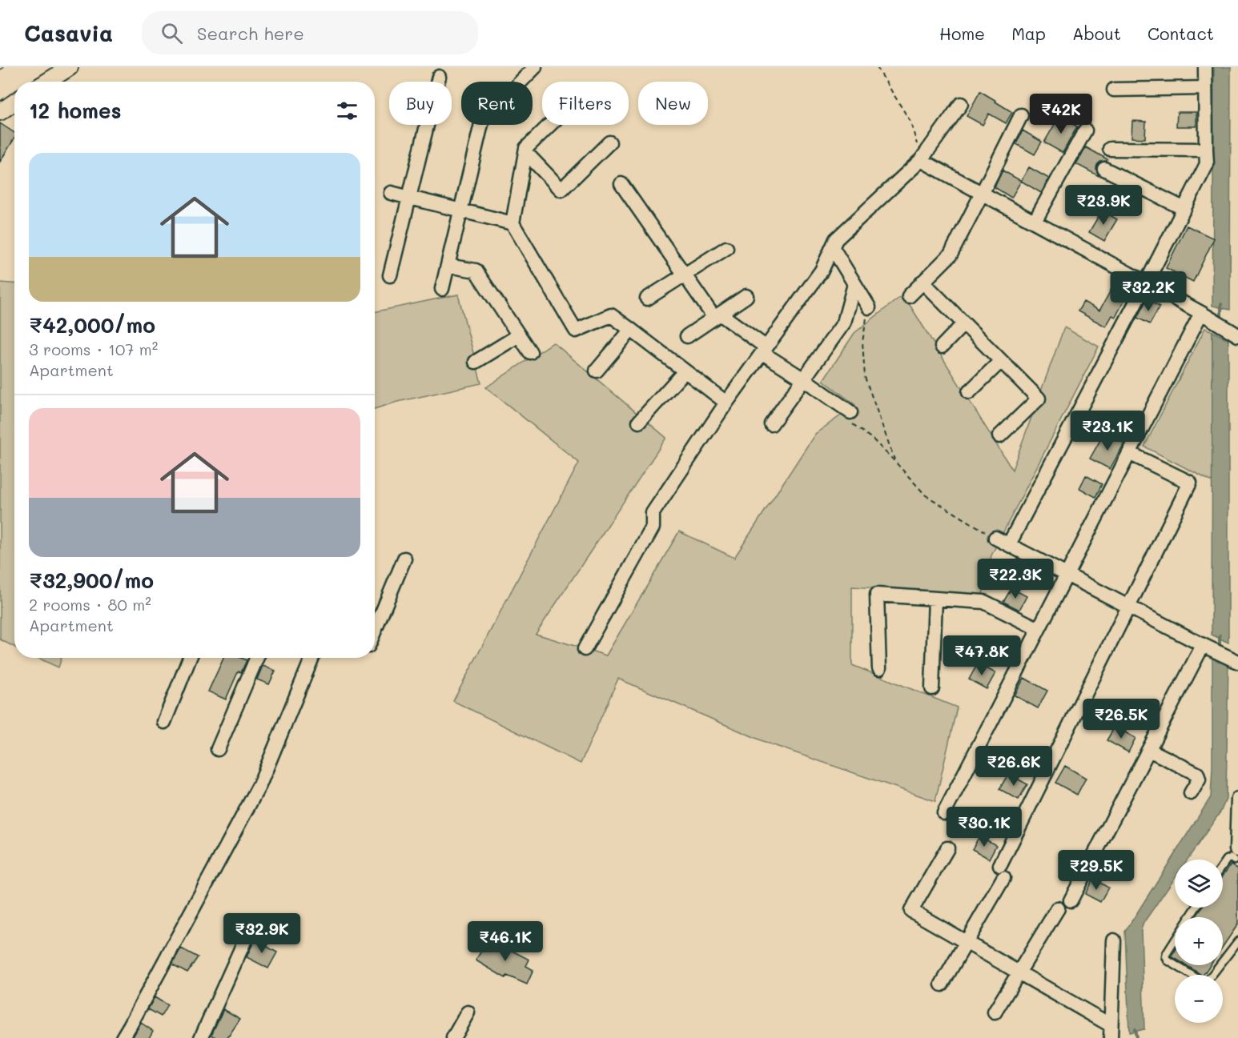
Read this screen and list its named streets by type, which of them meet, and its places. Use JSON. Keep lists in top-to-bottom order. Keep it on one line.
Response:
{"page":{"header":"Casavia","search":"Search here","nav":["Home","Map","About","Contact"],"chip":["Buy","Rent","Filters","New"],"heading":"12 homes","price":["₹42K","₹23.9K","₹32.2K","₹23.1K","₹22.3K","₹47.8K","₹26.5K","₹26.6K","₹30.1K","₹29.5K","₹32.9K","₹46.1K"],"list":[{"name":"₹42,000/mo","note":"3 rooms · 107 m² · Apartment"},{"name":"₹32,900/mo","note":"2 rooms · 80 m² · Apartment"}],"map_buttons":["+","−"]}}
